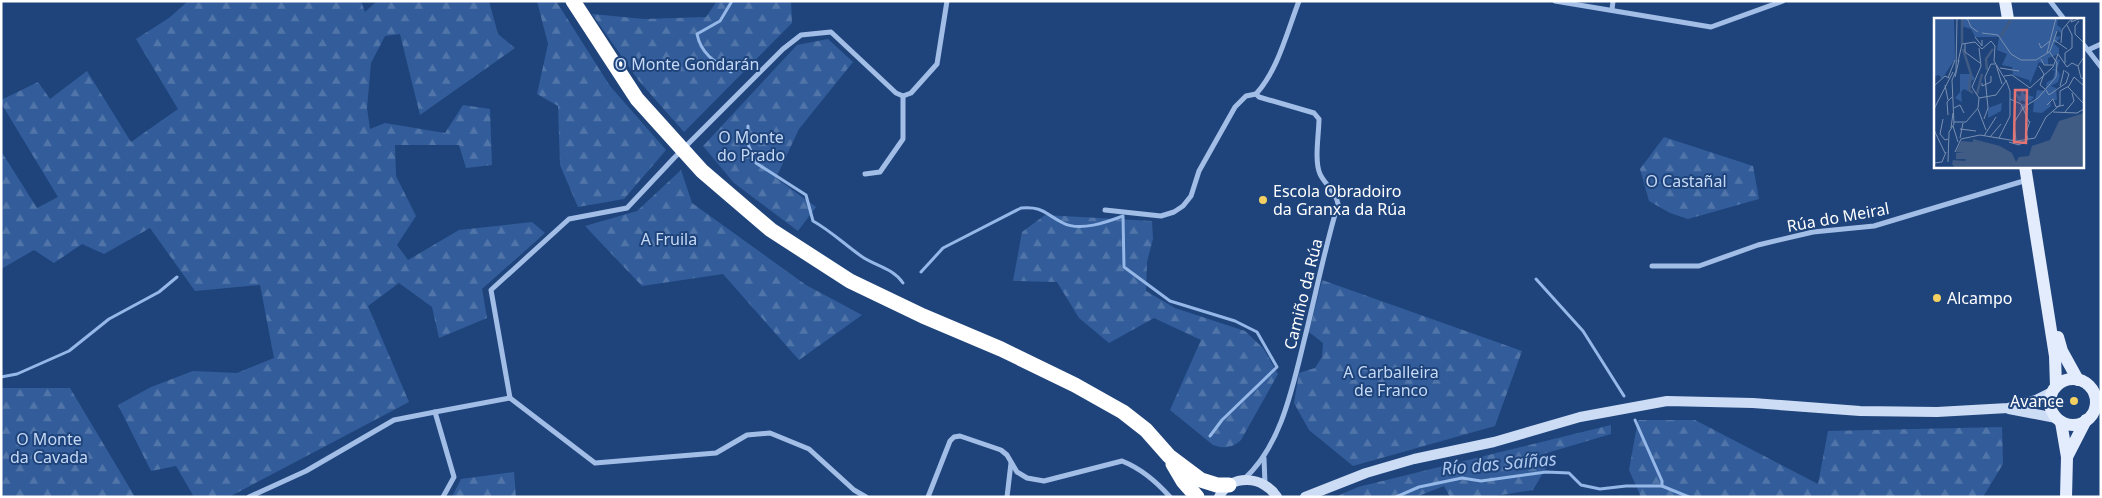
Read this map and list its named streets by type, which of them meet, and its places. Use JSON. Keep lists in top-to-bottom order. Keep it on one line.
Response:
{"streets":{"street":["Rúa do Meiral","Camiño da Rúa"]},"water":["Río das Saíñas"],"parks":["O Monte Gondarán","O Monte do Prado","O Castañal","A Fruila","A Carballeira de Franco","O Monte da Cavada"],"places":["Escola Obradoiro da Granxa da Rúa","Alcampo","Avance"]}
